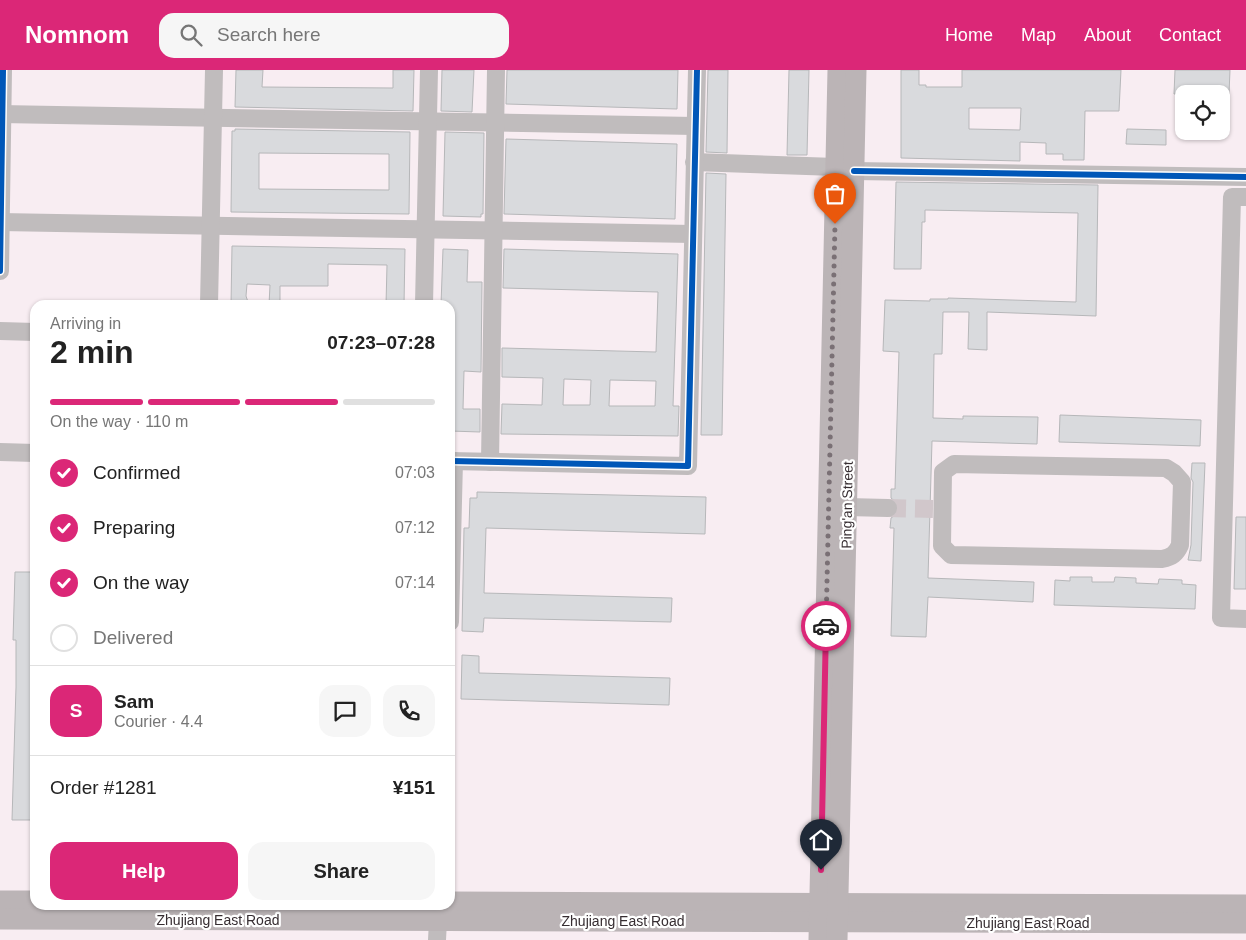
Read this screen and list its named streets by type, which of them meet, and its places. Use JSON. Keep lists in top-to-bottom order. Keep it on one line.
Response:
{"streets":{"main road":["Ping'an Street","Zhujiang East Road"]},"crossings":[["Ping'an Street","Zhujiang East Road"]],"page":{"header":"Nomnom","search":"Search here","nav":["Home","Map","About","Contact"],"heading":["2 min","Arriving in","07:23–07:28"],"panel":["Sam","Courier · 4.4","Order #1281","¥151"],"bar":"On the way · 110 m","list":[["Confirmed","07:03"],["Preparing","07:12"],["On the way","07:14"],"Delivered"],"round":"S","buttons":["Help","Share"]}}
